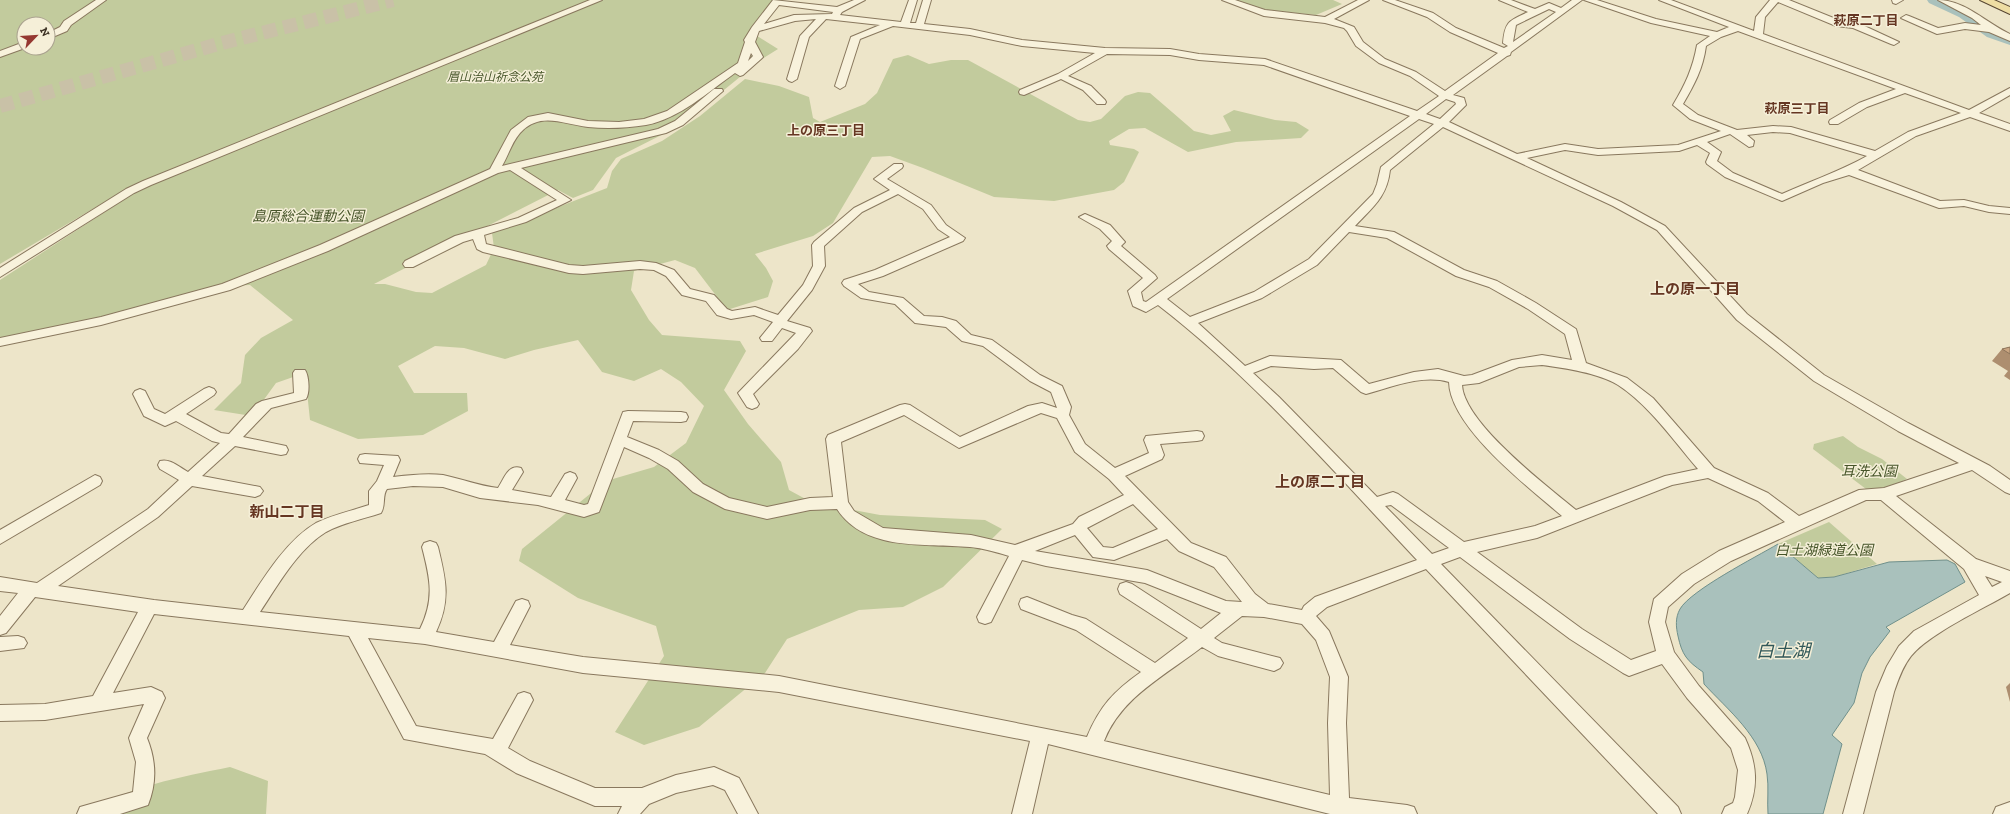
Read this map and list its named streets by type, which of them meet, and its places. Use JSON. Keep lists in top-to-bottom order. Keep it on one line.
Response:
{"districts":["萩原二丁目","萩原三丁目","上の原三丁目","上の原一丁目","上の原二丁目","新山二丁目"],"water":["白土湖"],"parks":["眉山治山祈念公苑","島原総合運動公園","耳洗公園","白土湖緑道公園"],"north":"top right"}
